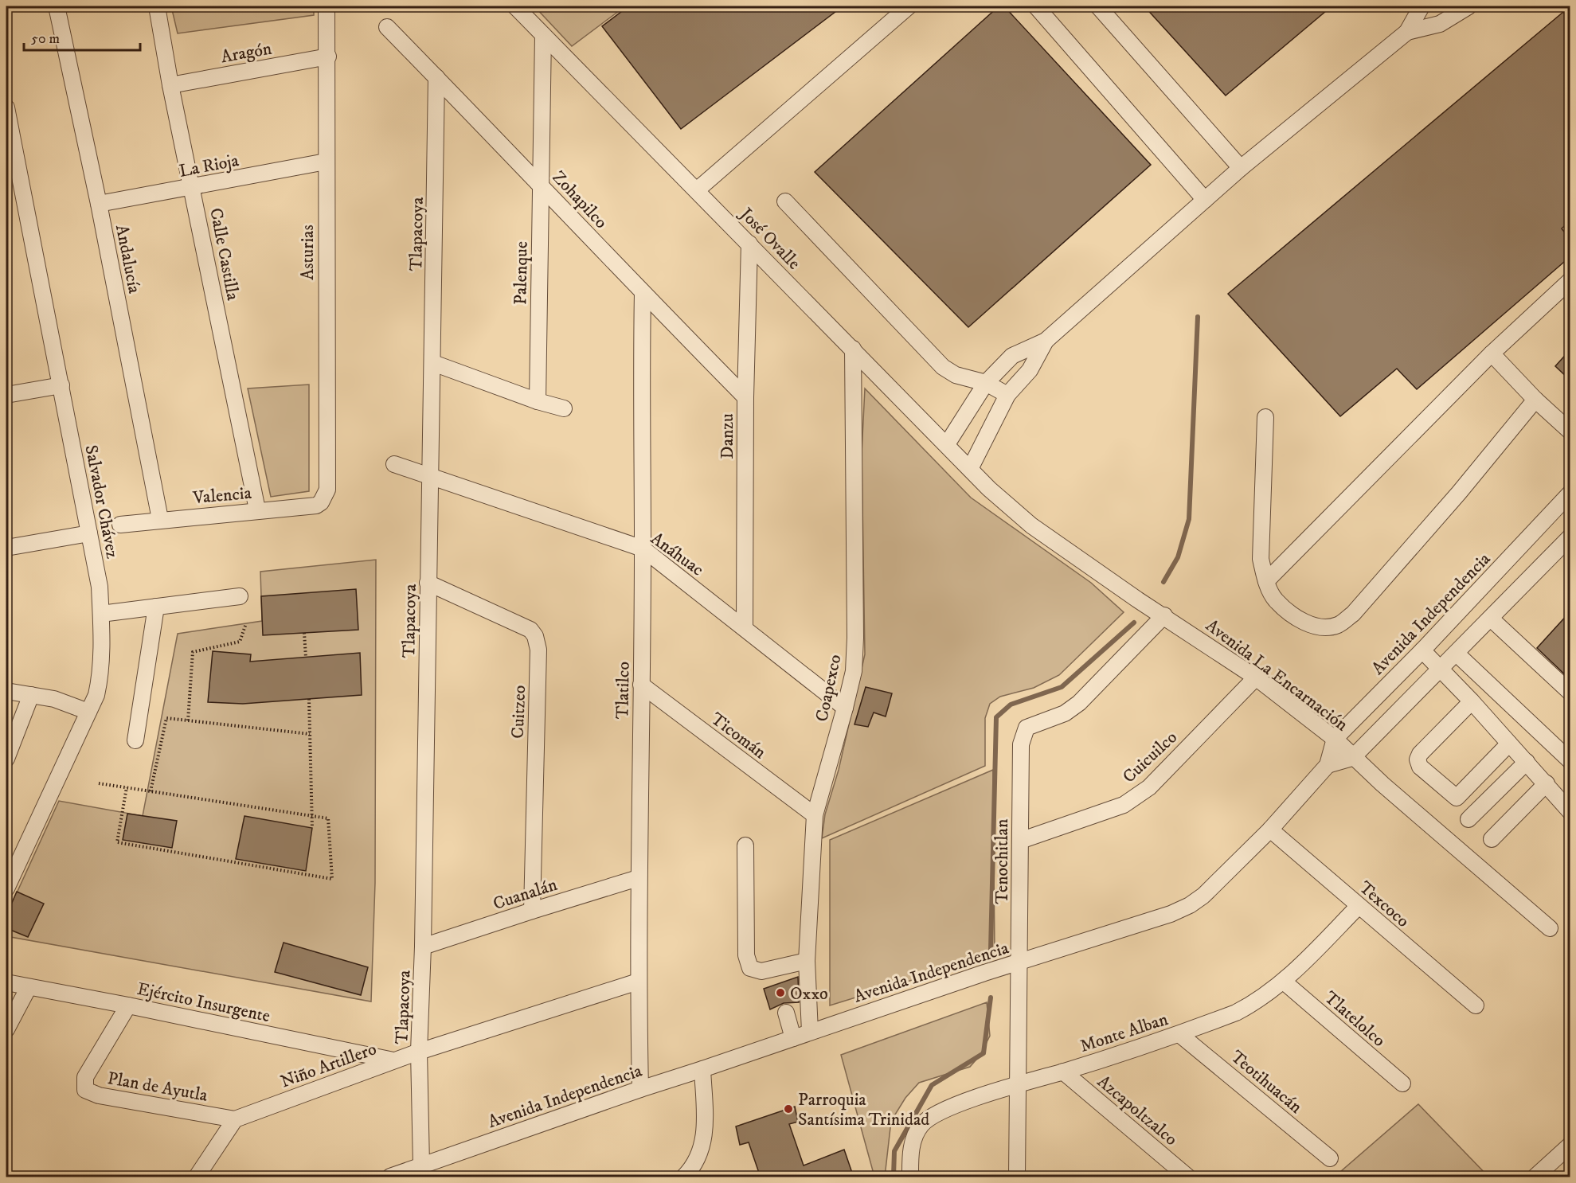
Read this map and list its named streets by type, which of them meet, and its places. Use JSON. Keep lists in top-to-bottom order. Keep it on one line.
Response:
{"streets":{"street":["Aragón","La Rioja","Zohapilco","Tlapacoya","José Ovalle","Asturias","Calle Castilla","Andalucía","Palenque","Danzu","Valencia","Salvador Chávez","Anáhuac","Avenida Independencia","Avenida La Encarnación","Coapexco","Tlatilco","Cuitzeo","Ticomán","Cuicuilco","Tenochitlan","Cuanalán","Texcoco","Ejército Insurgente","Tlatelolco","Monte Alban","Niño Artillero","Teotihuacán","Plan de Ayutla","Azcapoltzalco"]},"crossings":[["Aragón","Asturias"],["Aragón","Calle Castilla"],["La Rioja","Asturias"],["La Rioja","Calle Castilla"],["La Rioja","Andalucía"],["Zohapilco","Tlapacoya"],["Zohapilco","Palenque"],["Zohapilco","Danzu"],["Zohapilco","Tlatilco"],["Tlapacoya","Anáhuac"],["Tlapacoya","Avenida Independencia"],["Tlapacoya","Cuitzeo"],["Tlapacoya","Cuanalán"],["Tlapacoya","Niño Artillero"],["José Ovalle","Palenque"],["José Ovalle","Danzu"],["José Ovalle","Avenida La Encarnación"],["José Ovalle","Coapexco"],["Asturias","Valencia"],["Calle Castilla","Valencia"],["Andalucía","Valencia"],["Danzu","Anáhuac"],["Anáhuac","Coapexco"],["Anáhuac","Tlatilco"],["Avenida Independencia","Avenida La Encarnación"],["Avenida Independencia","Coapexco"],["Avenida Independencia","Tlatilco"],["Avenida Independencia","Tenochitlan"],["Avenida Independencia","Texcoco"],["Avenida La Encarnación","Cuicuilco"],["Avenida La Encarnación","Tenochitlan"],["Coapexco","Ticomán"],["Tlatilco","Ticomán"],["Tlatilco","Cuanalán"],["Tlatilco","Niño Artillero"],["Cuitzeo","Cuanalán"],["Cuicuilco","Tenochitlan"],["Tenochitlan","Monte Alban"],["Texcoco","Monte Alban"],["Ejército Insurgente","Niño Artillero"],["Ejército Insurgente","Plan de Ayutla"],["Tlatelolco","Monte Alban"],["Monte Alban","Teotihuacán"],["Monte Alban","Azcapoltzalco"],["Niño Artillero","Plan de Ayutla"]],"places":["Oxxo","Parroquia Santísima Trinidad"],"scale_bar":"50 m"}
